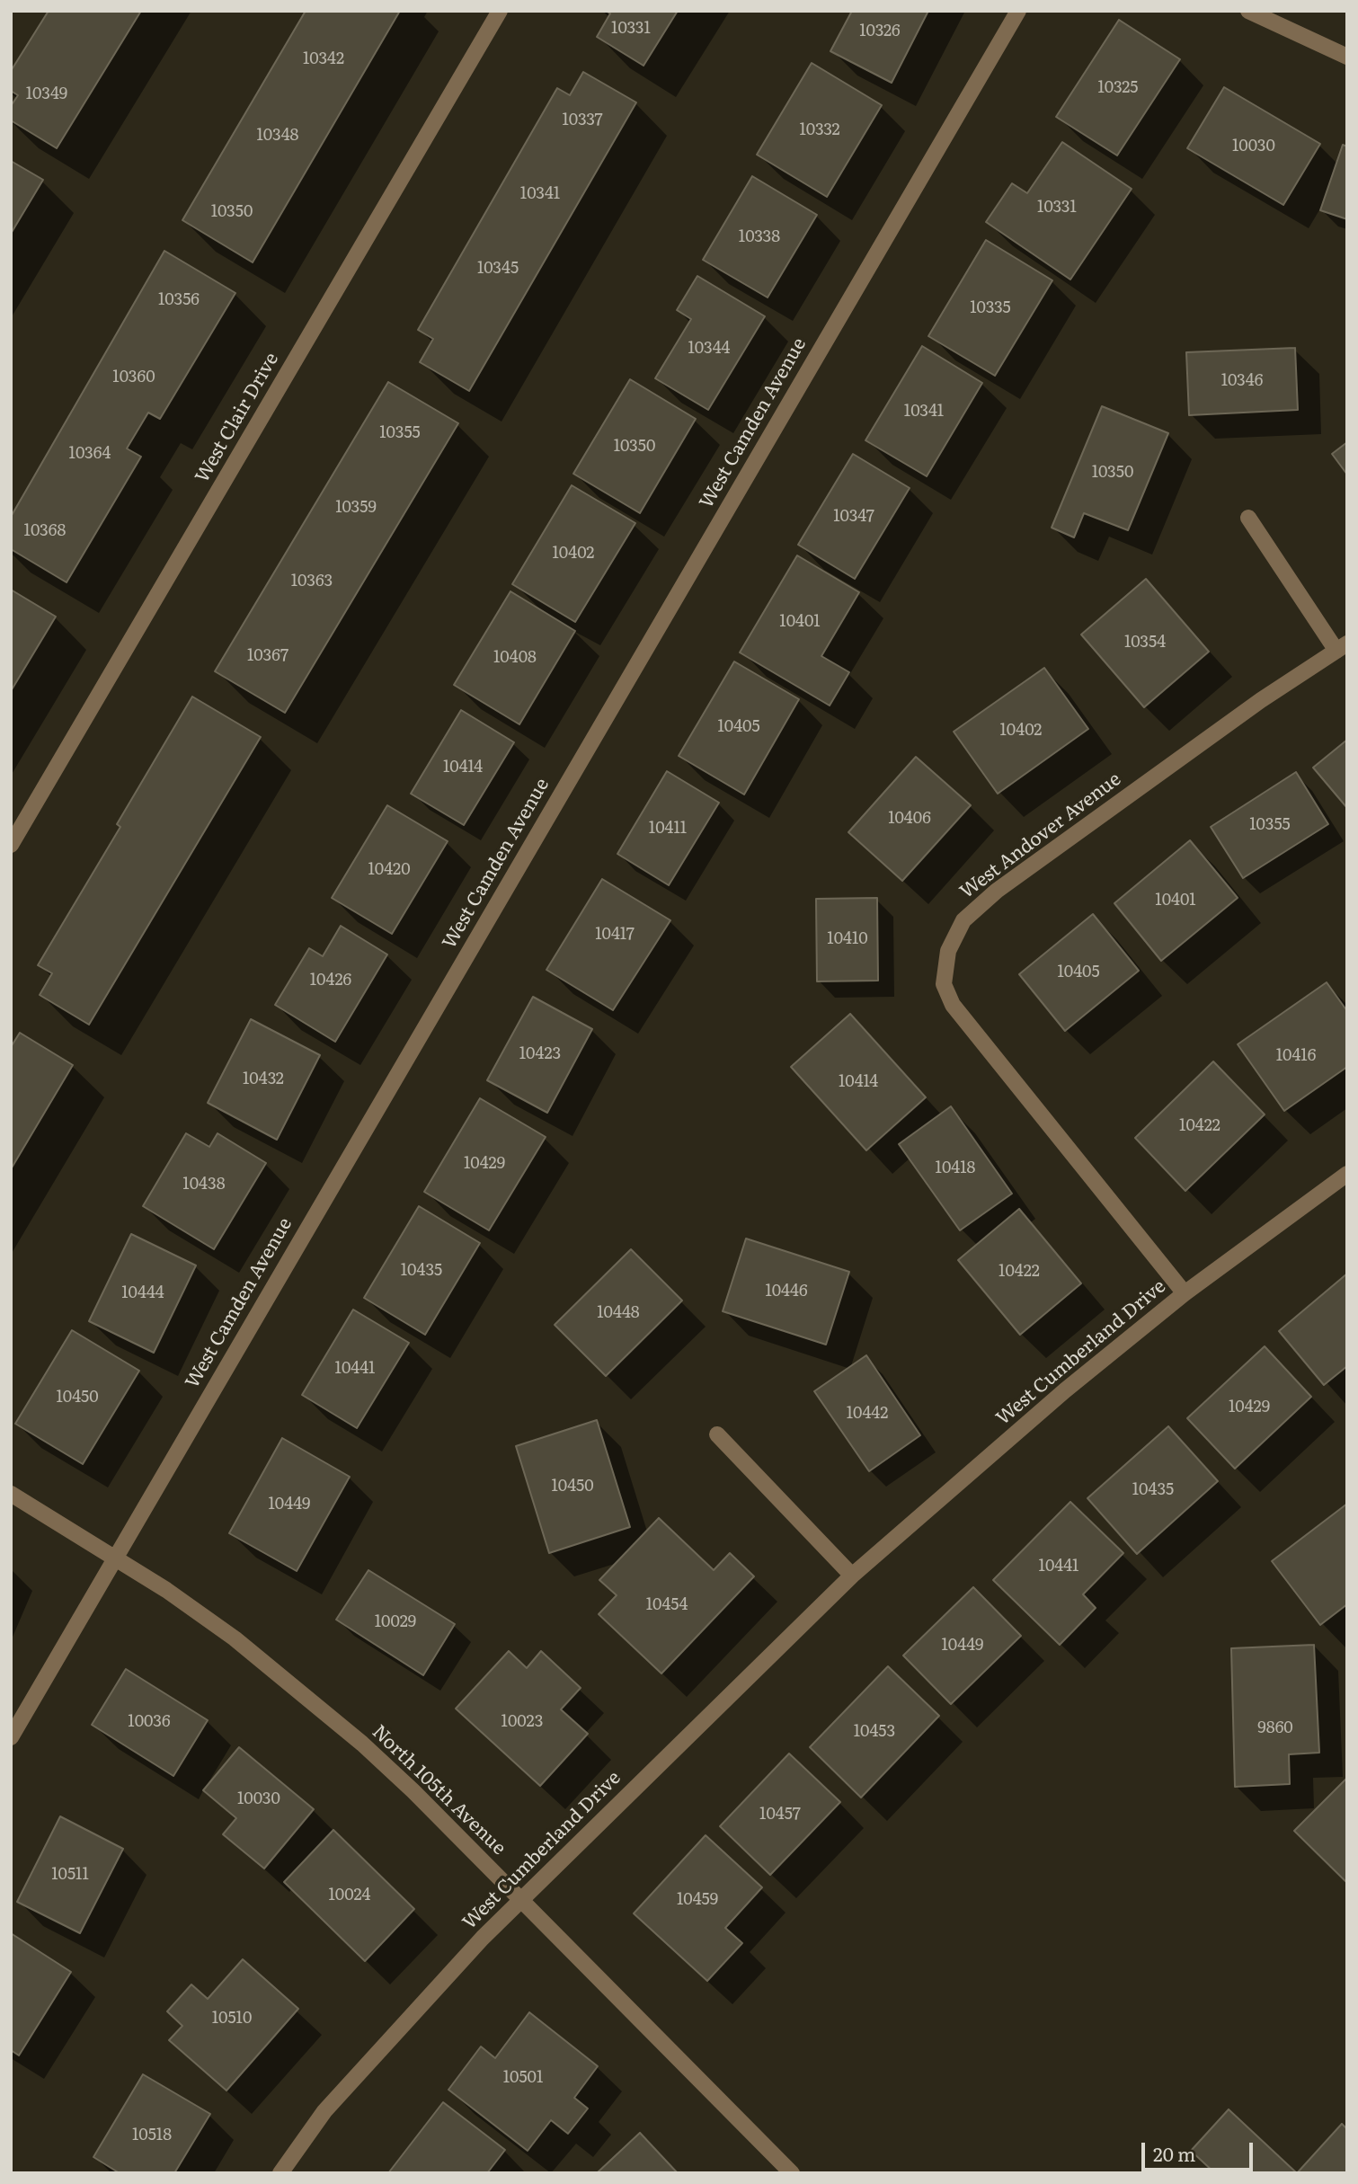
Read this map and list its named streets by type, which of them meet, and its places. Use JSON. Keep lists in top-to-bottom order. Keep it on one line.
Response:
{"streets":{"street":["West Clair Drive","West Camden Avenue","West Andover Avenue","West Cumberland Drive","North 105th Avenue"]},"crossings":[["West Camden Avenue","North 105th Avenue"],["West Andover Avenue","West Cumberland Drive"],["West Cumberland Drive","North 105th Avenue"]],"house_numbers":["10331","10326","10342","10325","10349","10337","10332","10348","10030","10341","10331","10350","10338","10345","10356","10335","10344","10360","10346","10341","10355","10350","10364","10350","10359","10347","10368","10402","10363","10401","10354","10367","10408","10405","10402","10414","10406","10355","10411","10420","10401","10417","10410","10405","10426","10423","10416","10432","10414","10422","10429","10418","10438","10435","10422","10446","10444","10448","10441","10450","10429","10442","10450","10435","10449","10441","10454","10029","10449","10036","10023","9860","10453","10030","10457","10511","10024","10459","10510","10501","10518"],"scale_bar":"20 m"}
